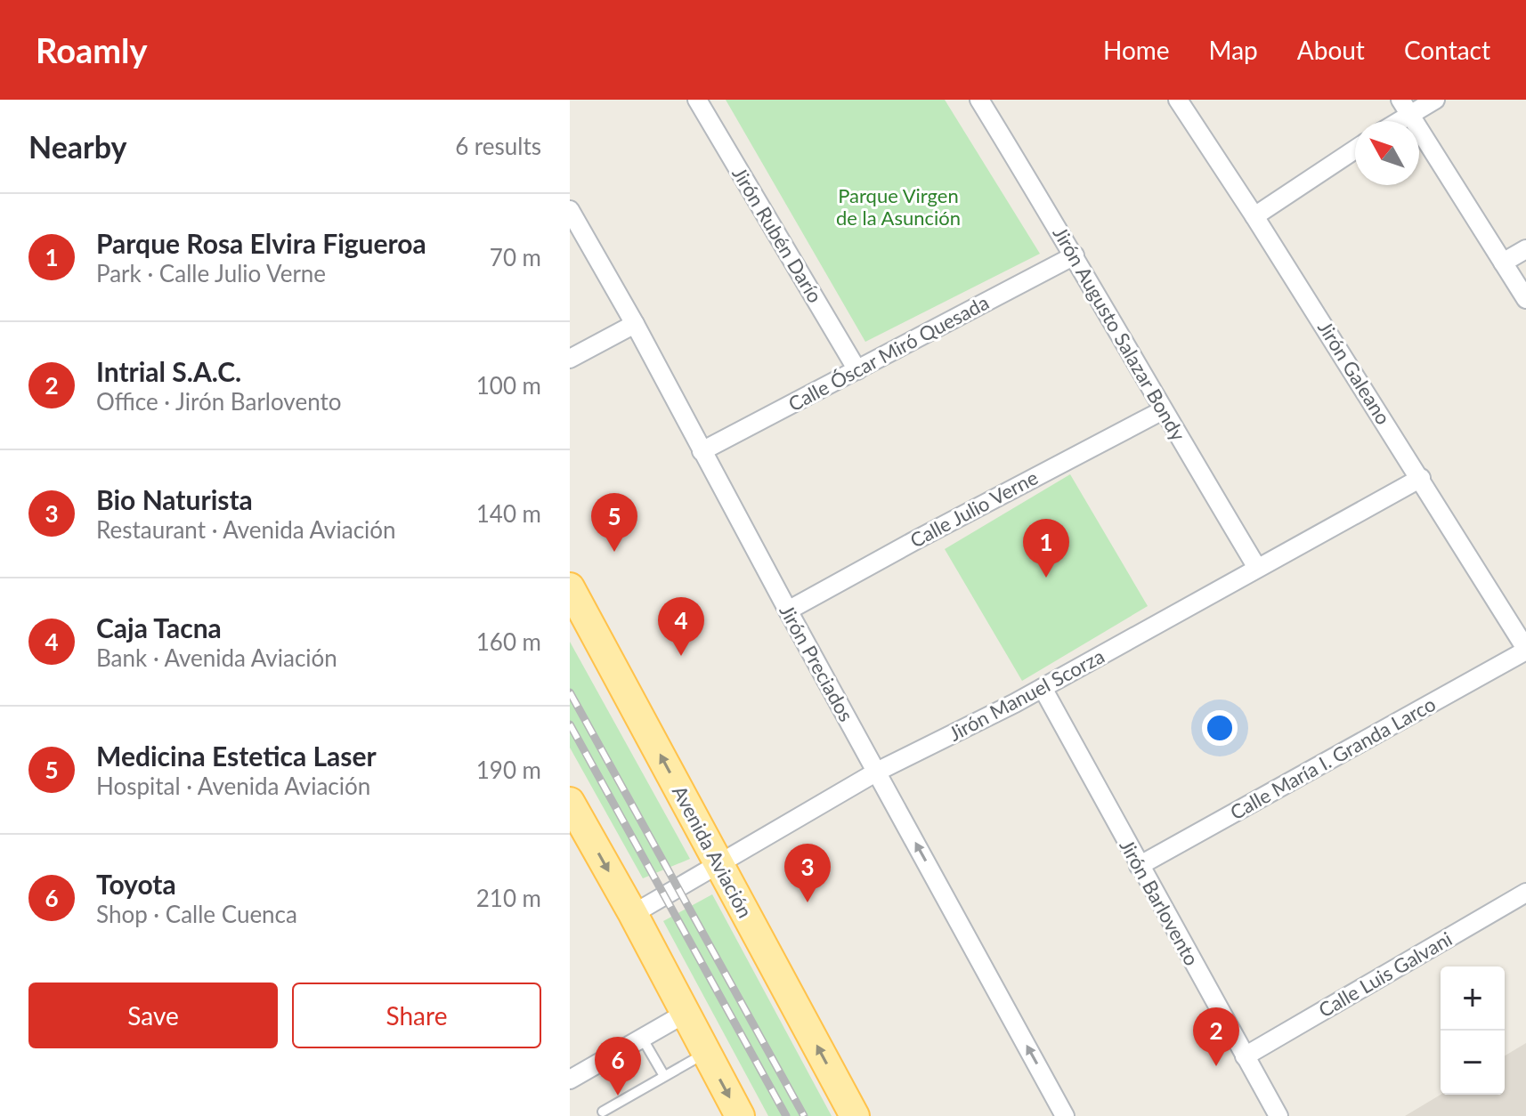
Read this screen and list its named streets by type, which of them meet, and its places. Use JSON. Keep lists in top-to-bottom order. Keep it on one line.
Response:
{"streets":{"main road":["Avenida Aviación"],"street":["Jirón Rubén Darío","Jirón Augusto Salazar Bondy","Calle Óscar Miró Quesada","Jirón Galeano","Calle Julio Verne","Jirón Preciados","Jirón Manuel Scorza","Calle María I. Granda Larco","Jirón Barlovento","Calle Luis Galvani"]},"crossings":[["Jirón Rubén Darío","Calle Óscar Miró Quesada"],["Jirón Augusto Salazar Bondy","Calle Óscar Miró Quesada"],["Jirón Augusto Salazar Bondy","Calle Julio Verne"],["Jirón Augusto Salazar Bondy","Jirón Manuel Scorza"],["Calle Óscar Miró Quesada","Jirón Preciados"],["Jirón Galeano","Jirón Manuel Scorza"],["Jirón Galeano","Calle María I. Granda Larco"],["Calle Julio Verne","Jirón Preciados"],["Jirón Preciados","Jirón Manuel Scorza"],["Jirón Manuel Scorza","Avenida Aviación"],["Jirón Manuel Scorza","Jirón Barlovento"],["Calle María I. Granda Larco","Jirón Barlovento"],["Jirón Barlovento","Calle Luis Galvani"]],"one_way":["Jirón Preciados"],"parks":["Parque Virgen de la Asunción"],"north":"top left","page":{"header":"Roamly","nav":["Home","Map","About","Contact"],"heading":["Nearby","6 results"],"list":[{"mark":"1","name":"Parque Rosa Elvira Figueroa","note":"Park · Calle Julio Verne","value":"70 m"},{"mark":"2","name":"Intrial S.A.C.","note":"Office · Jirón Barlovento","value":"100 m"},{"mark":"3","name":"Bio Naturista","note":"Restaurant · Avenida Aviación","value":"140 m"},{"mark":"4","name":"Caja Tacna","note":"Bank · Avenida Aviación","value":"160 m"},{"mark":"5","name":"Medicina Estetica Laser","note":"Hospital · Avenida Aviación","value":"190 m"},{"mark":"6","name":"Toyota","note":"Shop · Calle Cuenca","value":"210 m"}],"pins":["5","1","4","3","2","6"],"buttons":["Save","Share"],"map_buttons":["+","−"]}}
